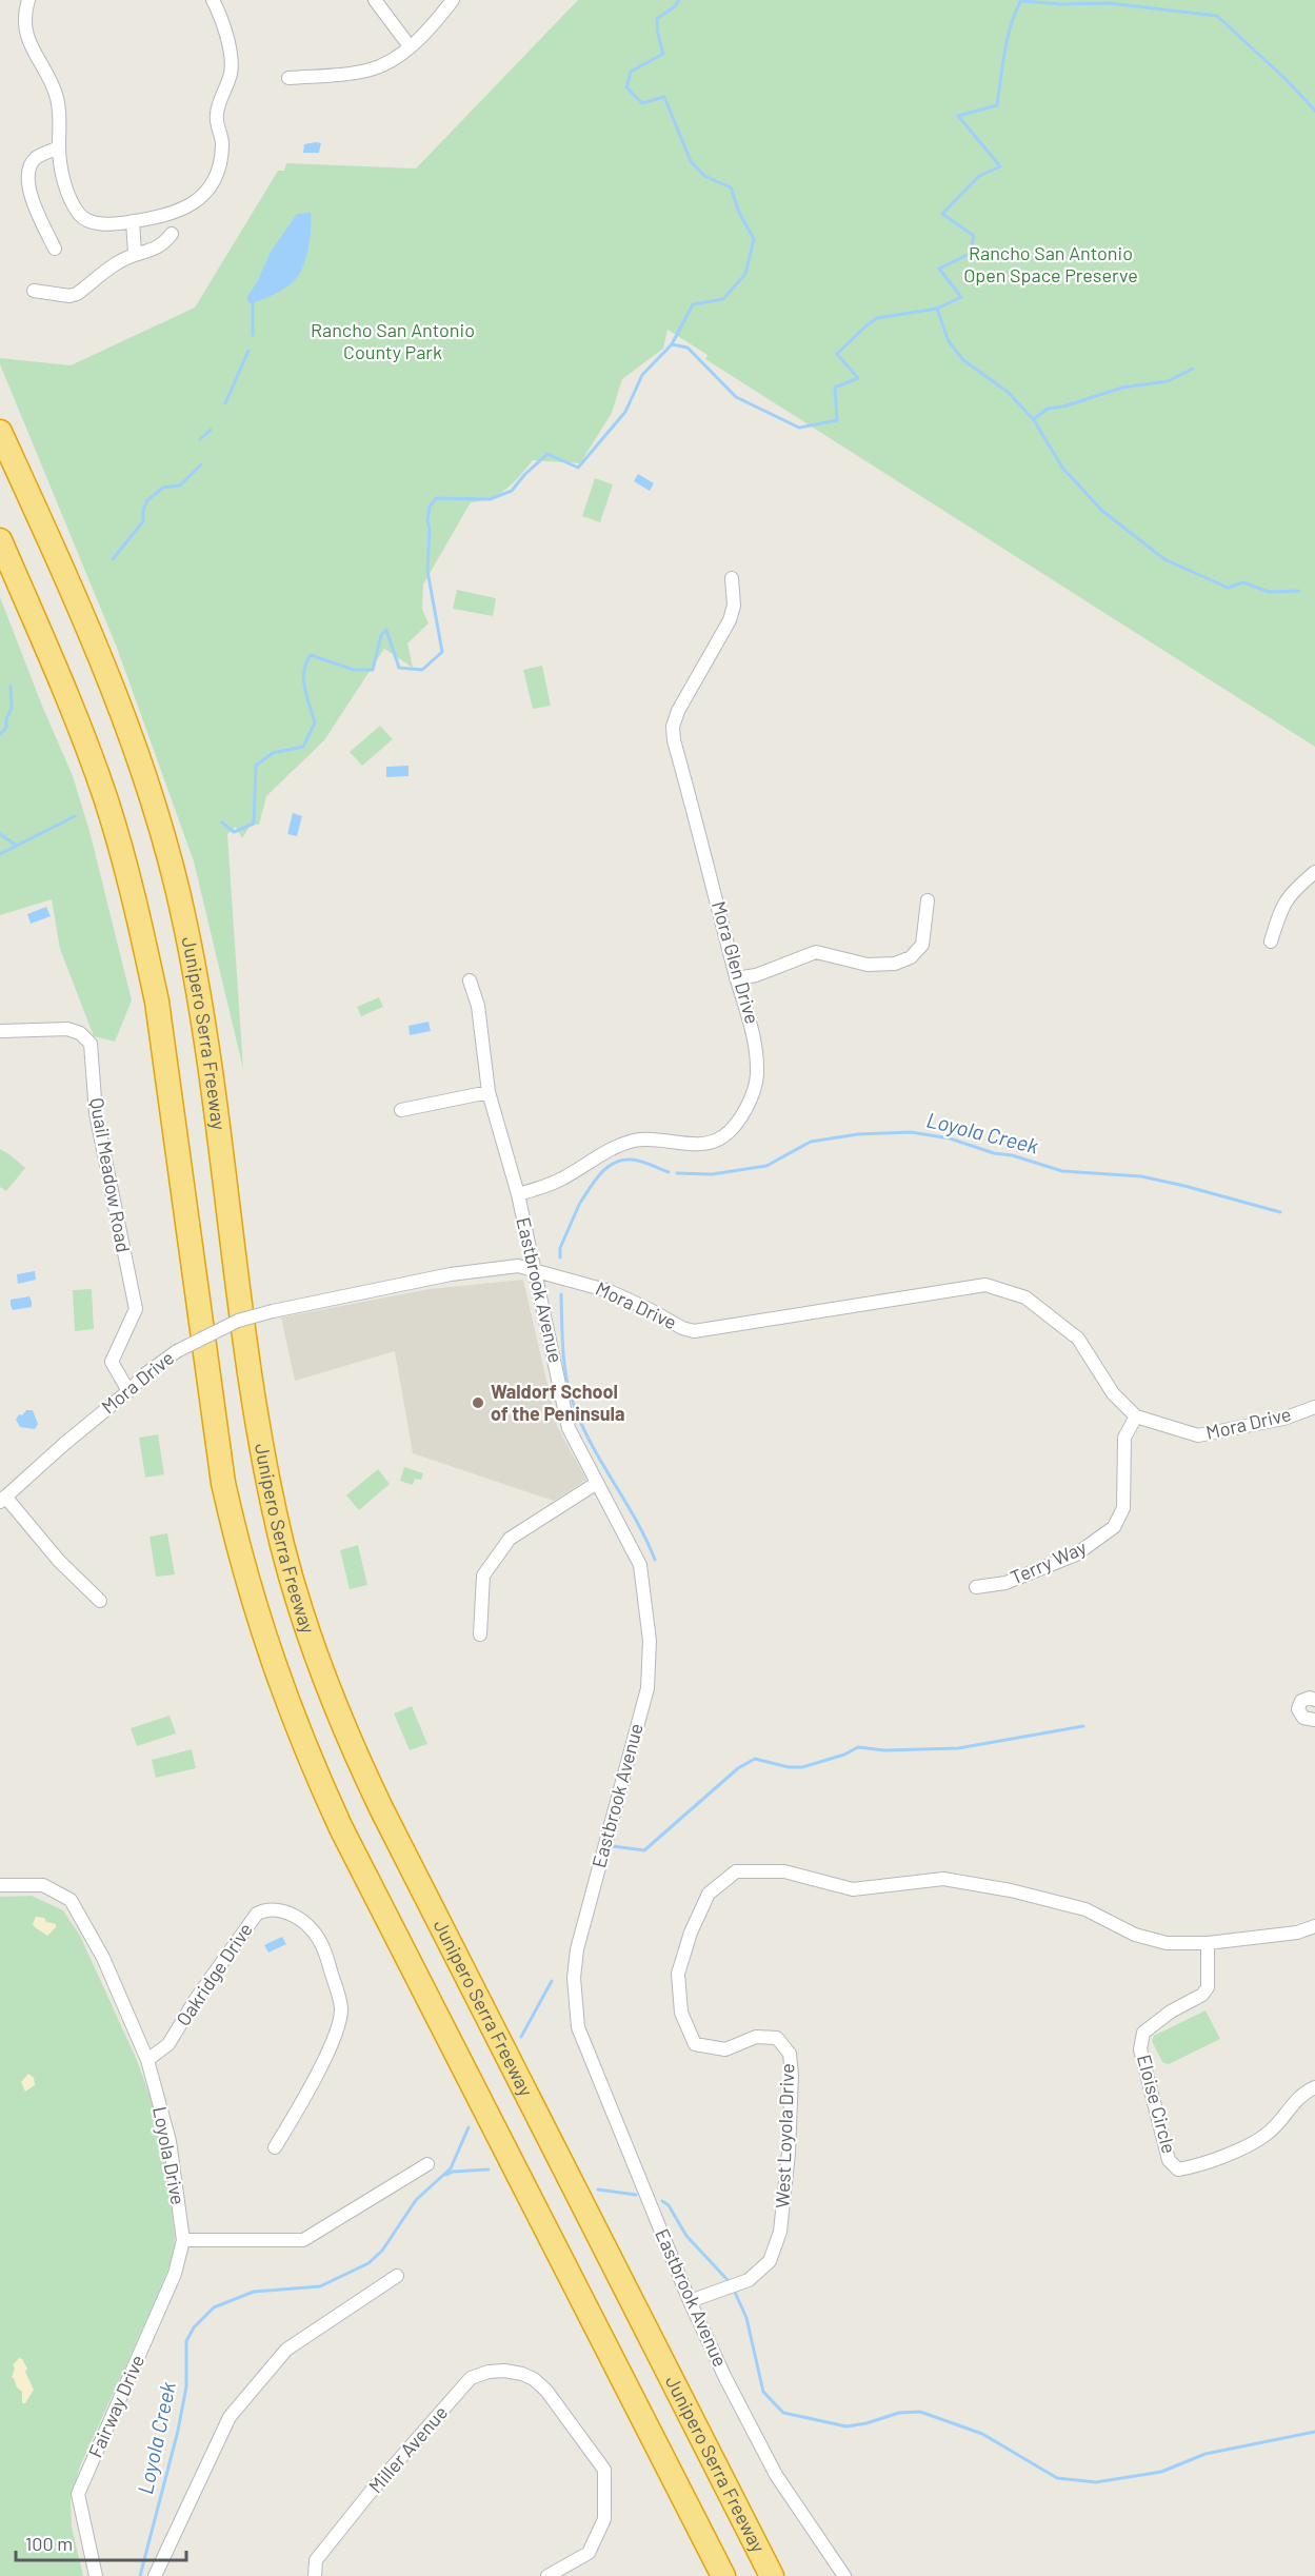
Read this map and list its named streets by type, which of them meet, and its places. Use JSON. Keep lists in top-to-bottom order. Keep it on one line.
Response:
{"streets":{"highway":["Junipero Serra Freeway"],"street":["Mora Glen Drive","Quail Meadow Road","Eastbrook Avenue","Mora Drive","Terry Way","Oakridge Drive","Eloise Circle","West Loyola Drive","Loyola Drive","Fairway Drive","Miller Avenue"]},"crossings":[["Mora Glen Drive","Eastbrook Avenue"],["Quail Meadow Road","Mora Drive"],["Eastbrook Avenue","Mora Drive"],["Eastbrook Avenue","West Loyola Drive"],["Mora Drive","Terry Way"],["Oakridge Drive","Loyola Drive"],["Eloise Circle","West Loyola Drive"],["Loyola Drive","Fairway Drive"]],"water":["Loyola Creek"],"parks":["Rancho San Antonio Open Space Preserve","Rancho San Antonio County Park"],"places":["Waldorf School of the Peninsula"],"scale_bar":"100 m"}
